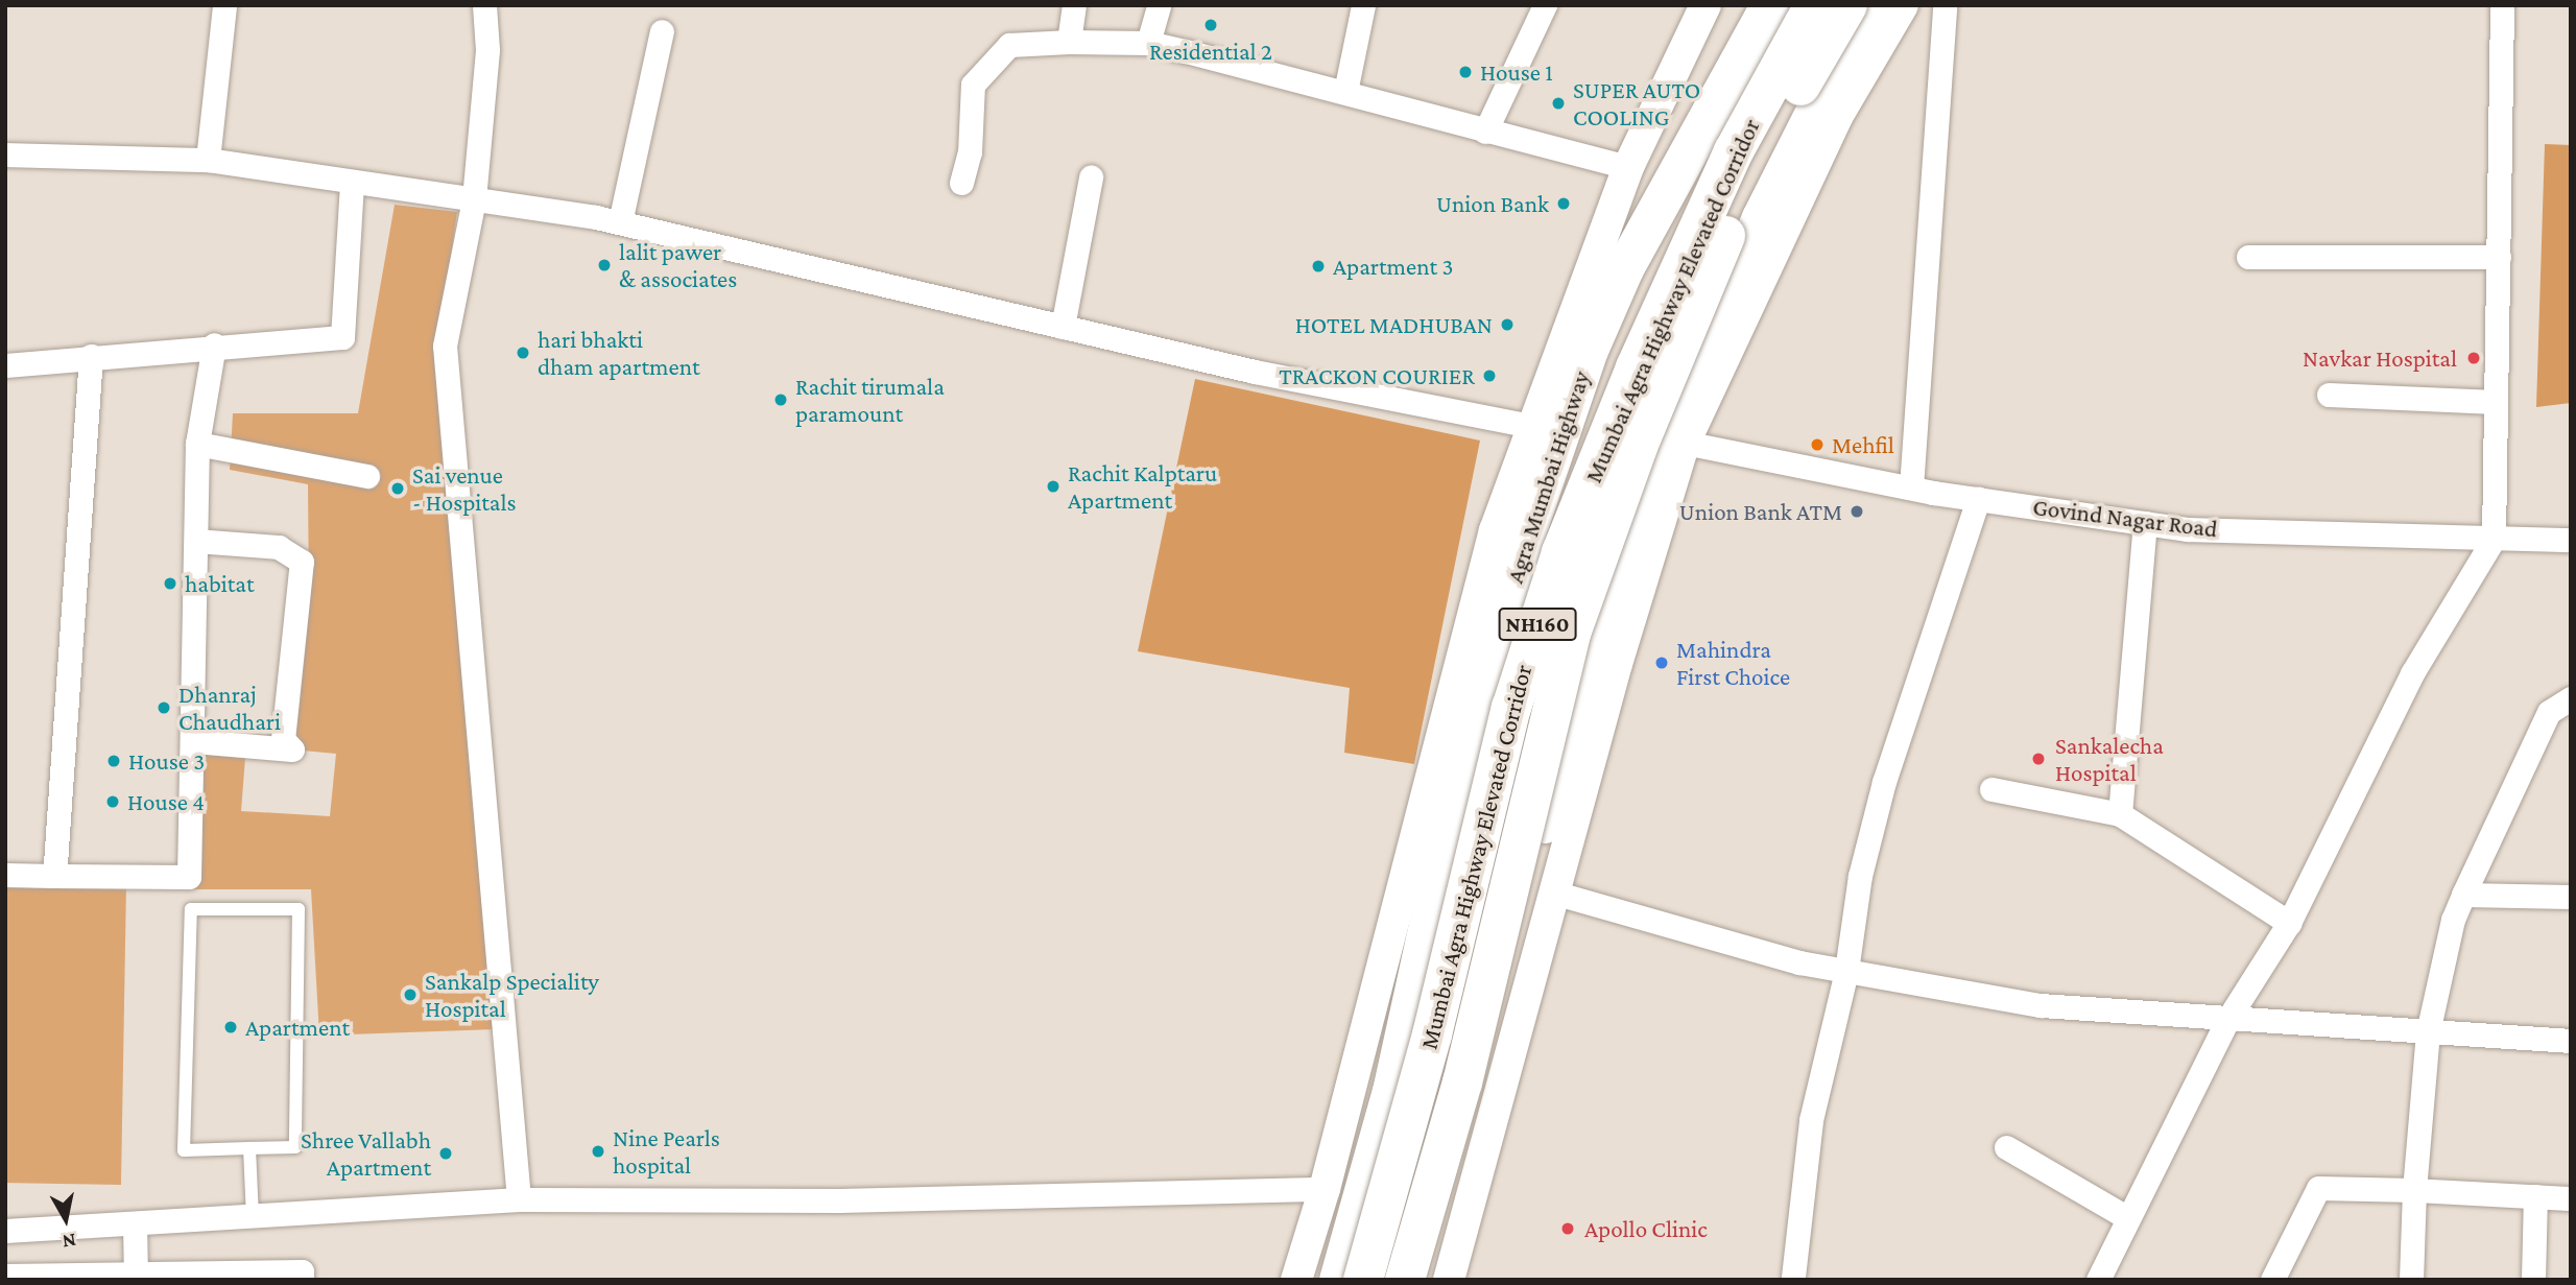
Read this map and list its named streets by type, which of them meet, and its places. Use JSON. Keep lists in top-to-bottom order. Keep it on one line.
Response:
{"streets":{"highway":["Mumbai Agra Highway Elevated Corridor","NH160"],"main road":["Agra Mumbai Highway"],"street":["Govind Nagar Road"]},"places":["Residential 2","House 1","SUPER AUTO COOLING","Union Bank","lalit pawer & associates","Apartment 3","HOTEL MADHUBAN","hari bhakti dham apartment","Navkar Hospital","TRACKON COURIER","Rachit tirumala paramount","Mehfil","Rachit Kalptaru Apartment","Sai venue - Hospitals","Union Bank ATM","habitat","Mahindra First Choice","Dhanraj Chaudhari","Sankalecha Hospital","House 3","House 4","Sankalp Speciality Hospital","Apartment","Nine Pearls hospital","Shree Vallabh Apartment","Apollo Clinic"],"north":"bottom"}
